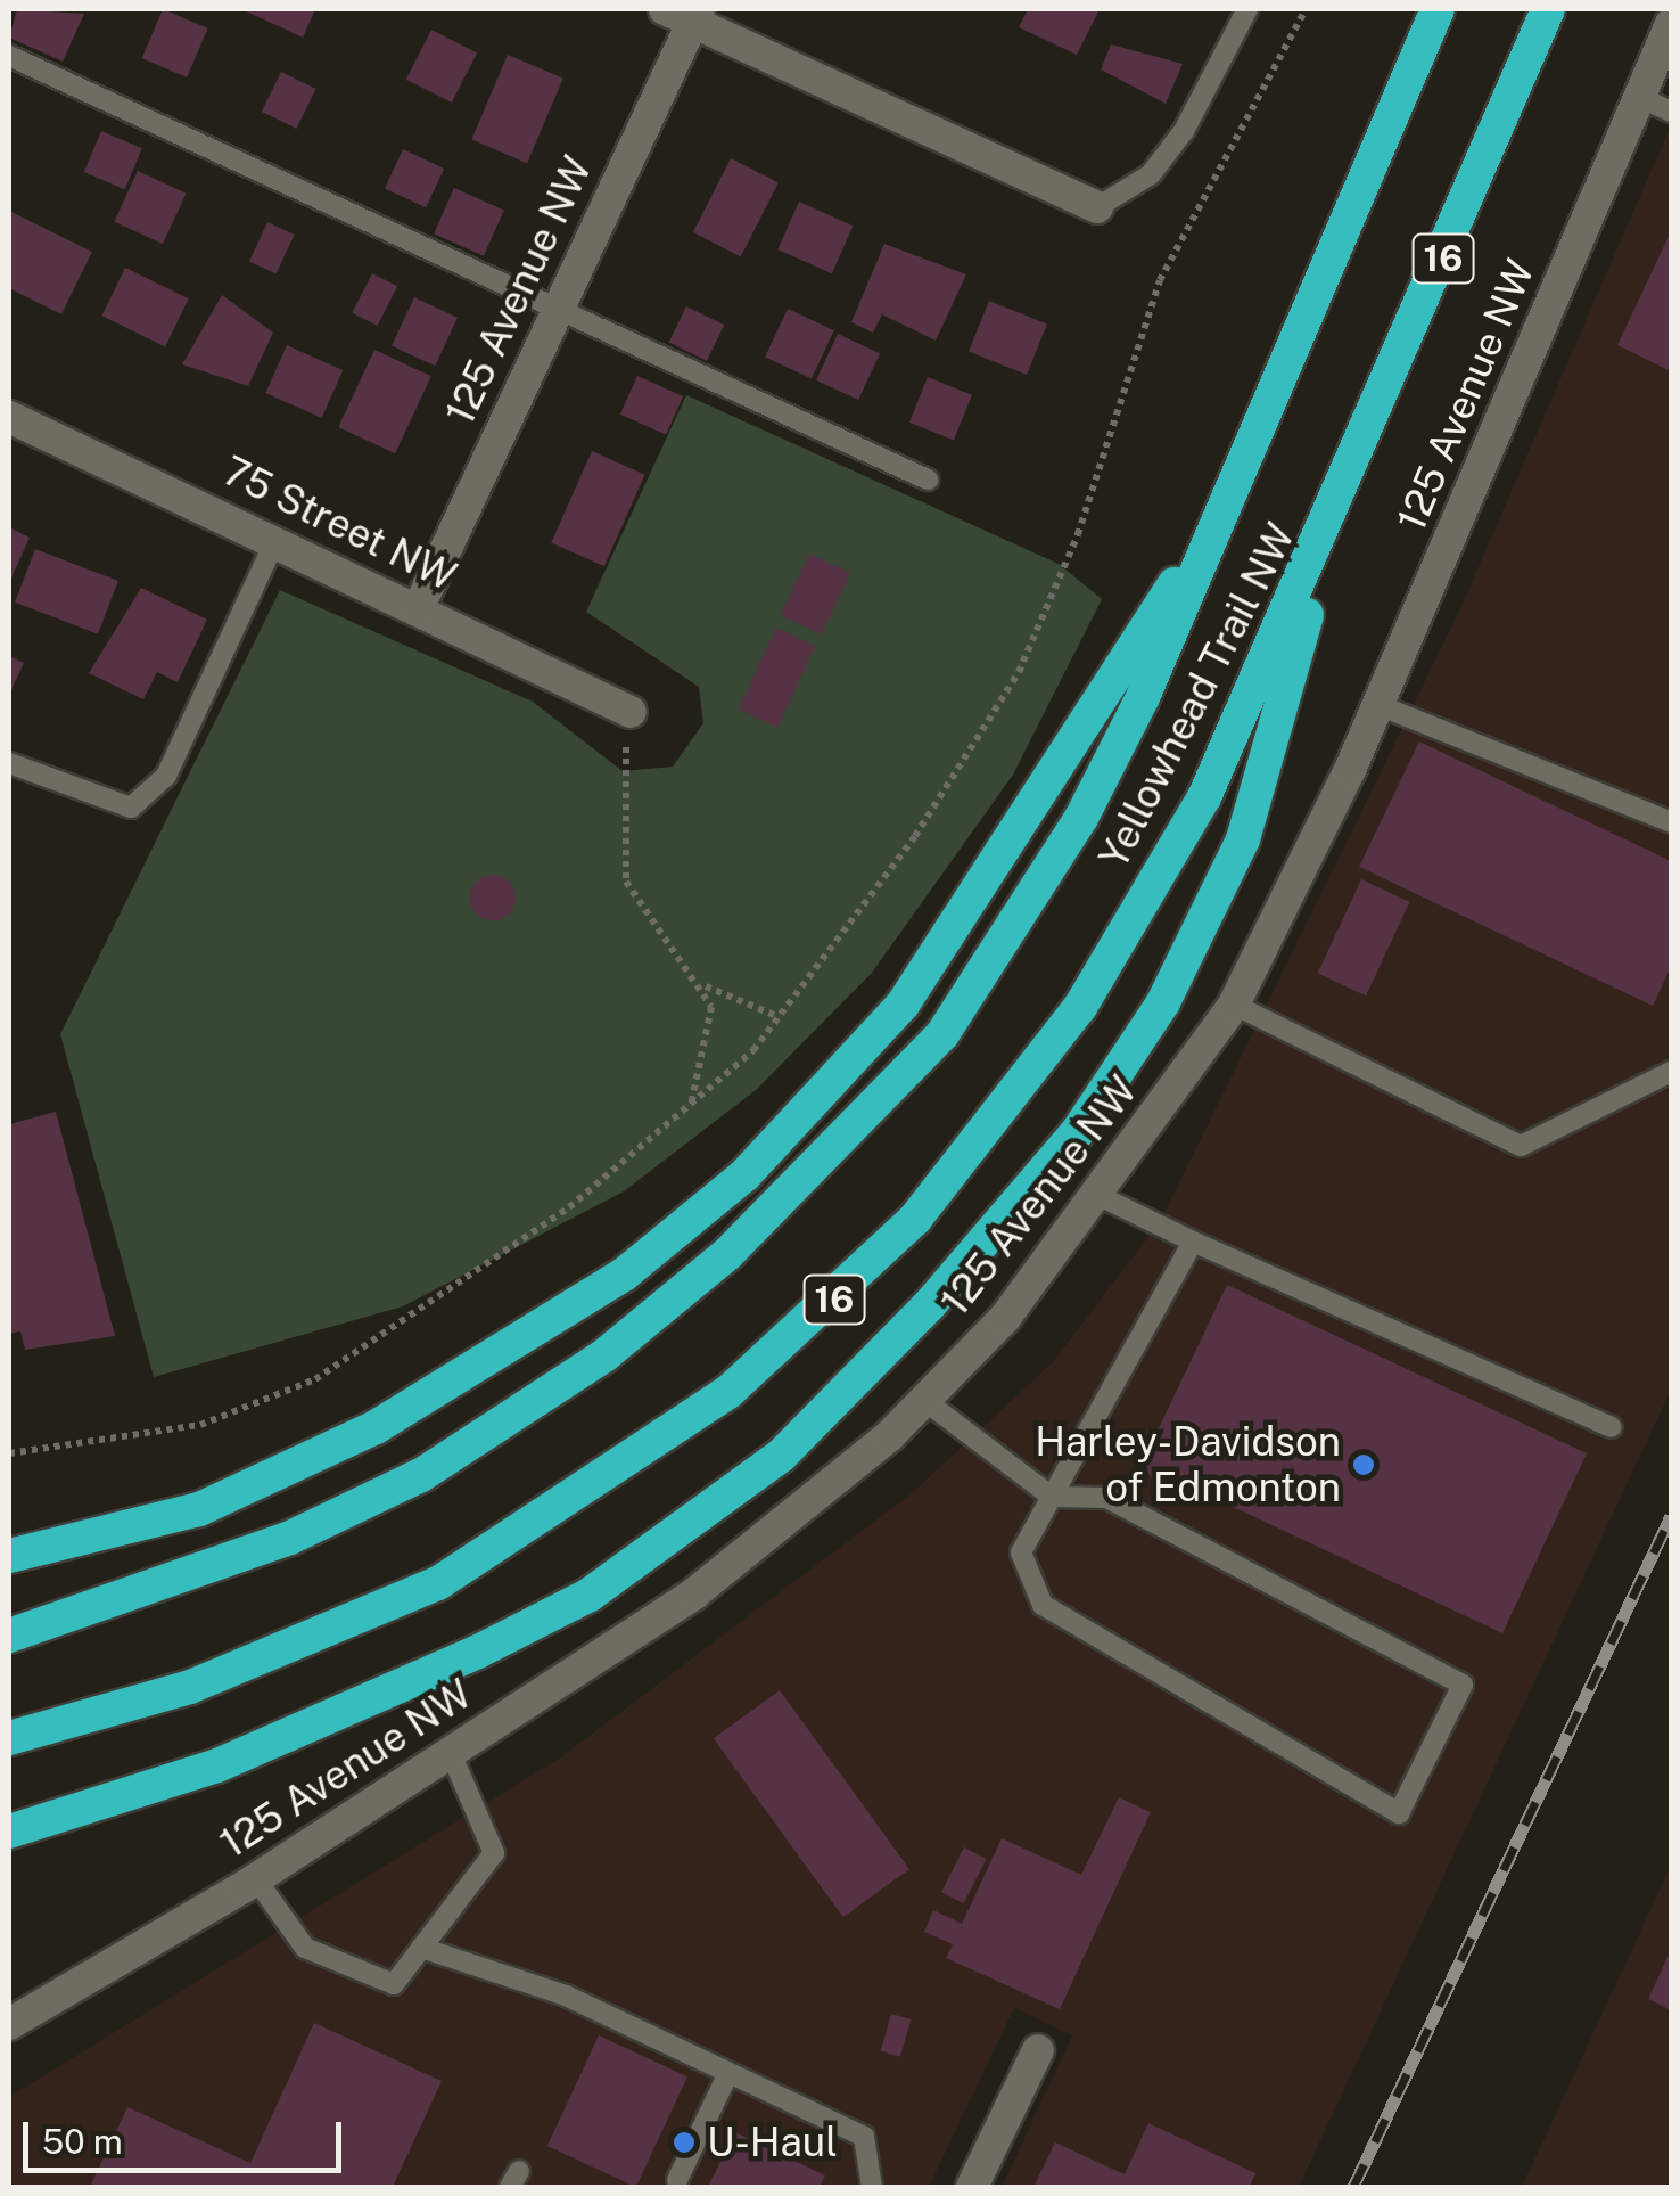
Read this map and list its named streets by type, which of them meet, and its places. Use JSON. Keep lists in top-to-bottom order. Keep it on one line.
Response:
{"streets":{"highway":["16","Yellowhead Trail NW"],"street":["125 Avenue NW","75 Street NW"]},"crossings":[["125 Avenue NW","75 Street NW"]],"places":["Harley-Davidson of Edmonton","U-Haul"],"scale_bar":"50 m"}
